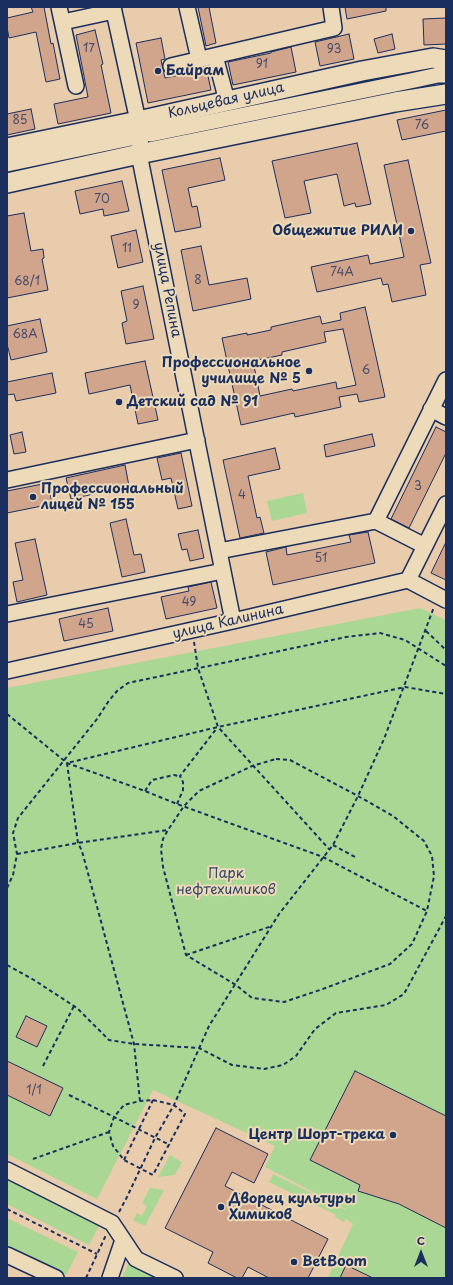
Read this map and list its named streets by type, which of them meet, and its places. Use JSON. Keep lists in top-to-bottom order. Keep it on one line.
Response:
{"streets":{"main road":["Кольцевая улица"],"street":["улица Репина","улица Калинина"]},"crossings":[["Кольцевая улица","улица Репина"],["улица Репина","улица Калинина"]],"parks":["Парк нефтехимиков"],"places":["Байрам","Общежитие РИЛИ","Профессиональное училище № 5","Детский сад № 91","Профессиональный лицей № 155","Центр Шорт-трека","Дворец культуры Химиков","BetBoom"],"house_numbers":["17","93","91","85","76","70","11","74А","8","68/1","9","68А","6","3","4","51","49","45","1/1"],"north":"top"}
